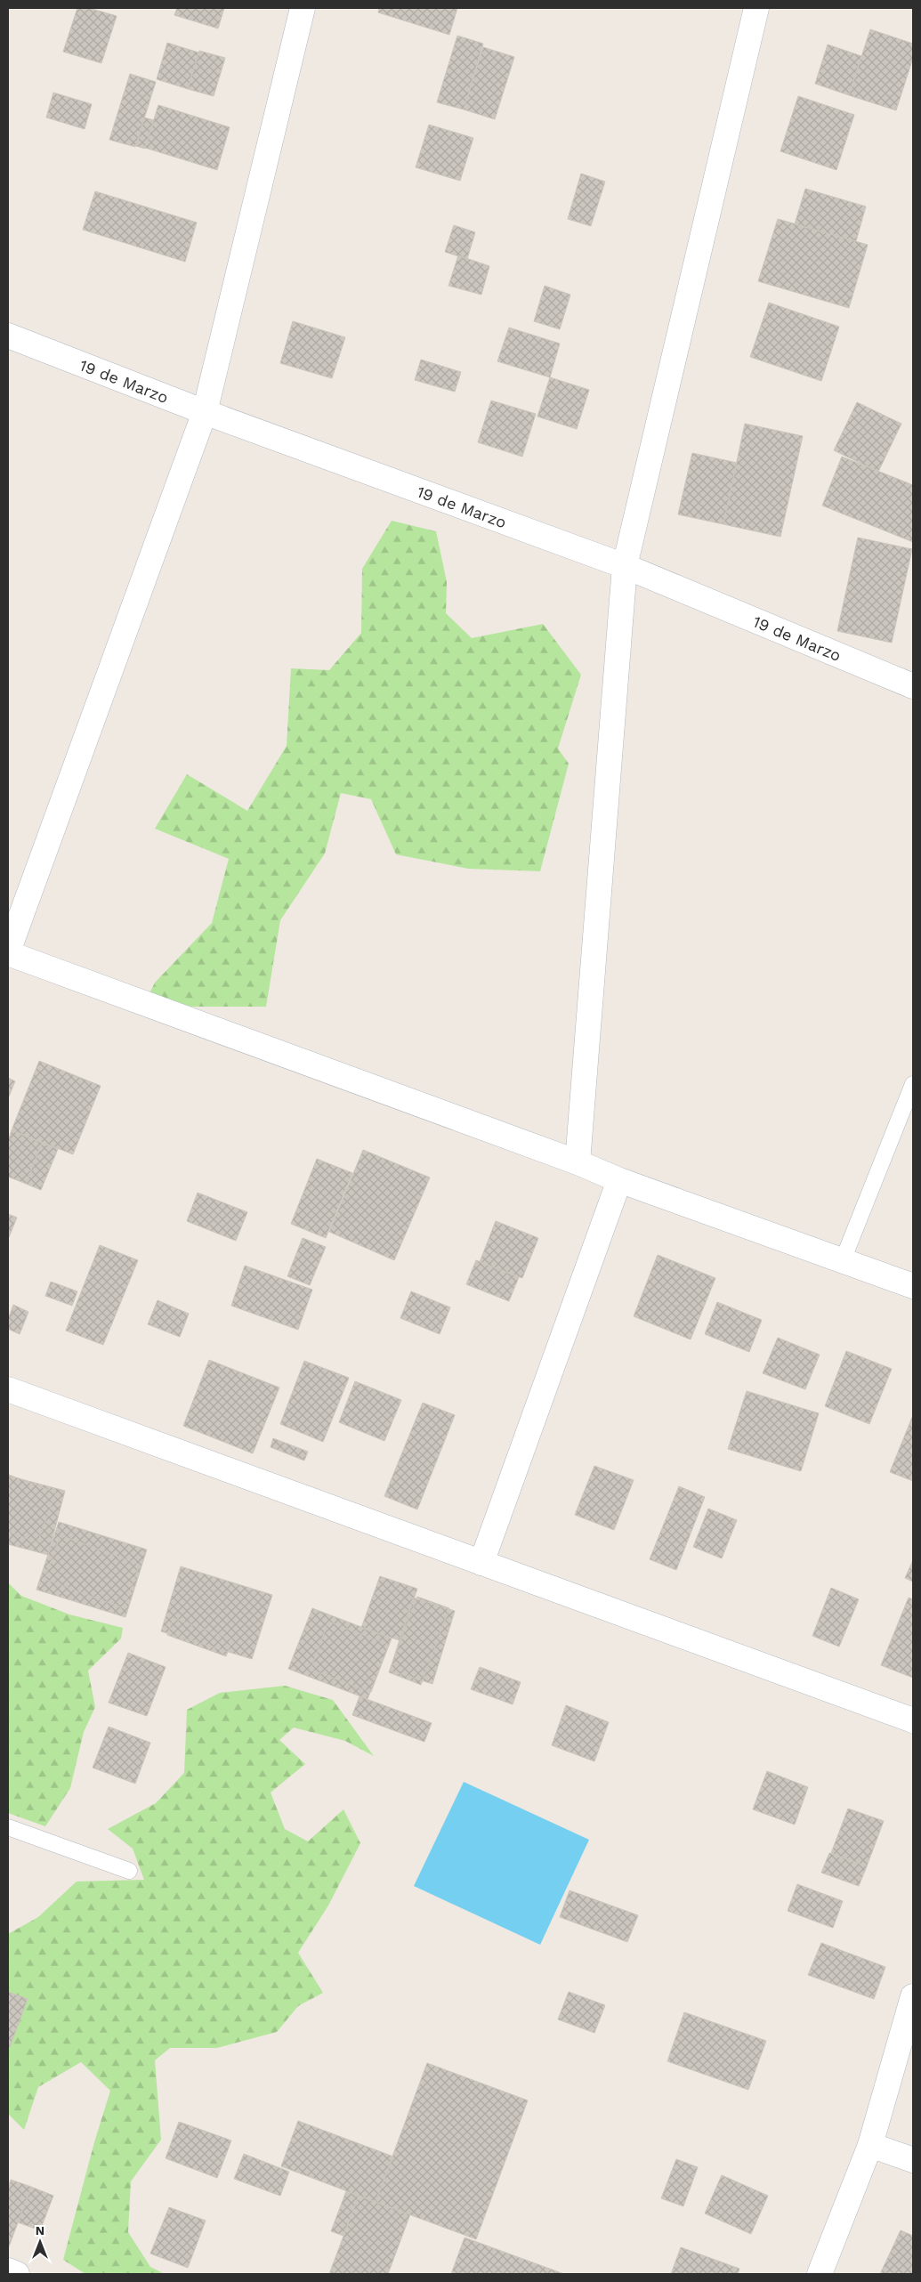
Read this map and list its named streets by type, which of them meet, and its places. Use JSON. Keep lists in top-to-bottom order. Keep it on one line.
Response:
{"streets":{"street":["19 de Marzo"]},"north":"top"}
